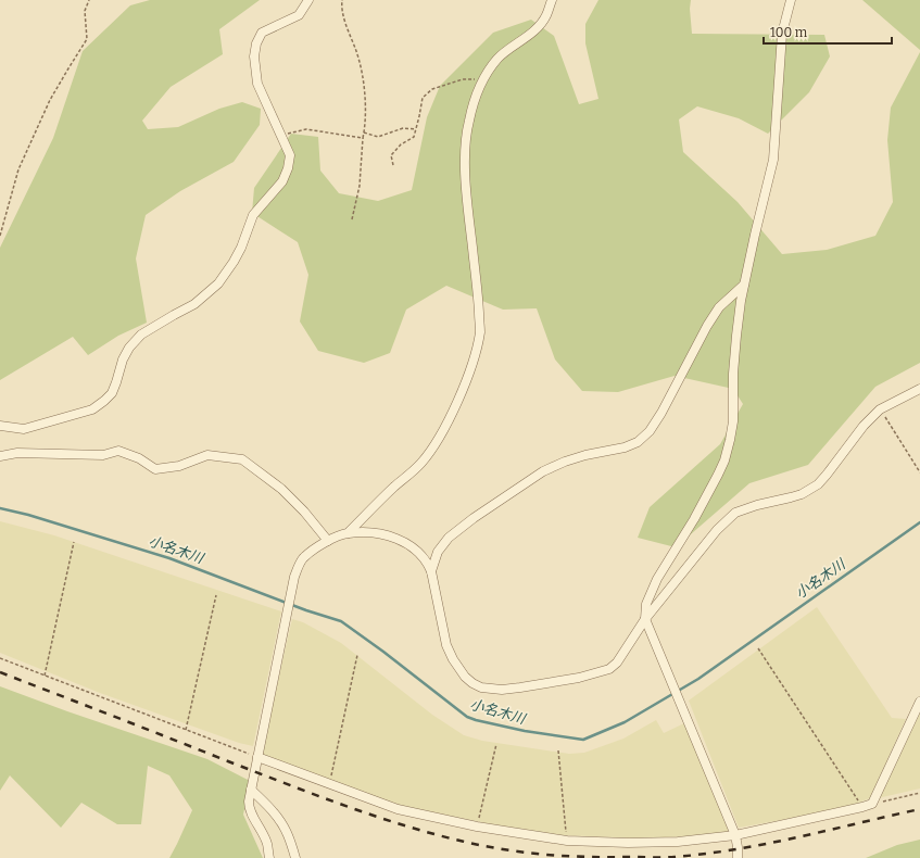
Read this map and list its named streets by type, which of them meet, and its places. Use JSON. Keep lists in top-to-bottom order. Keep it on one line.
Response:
{"water":["小名木川"],"scale_bar":"100 m"}
